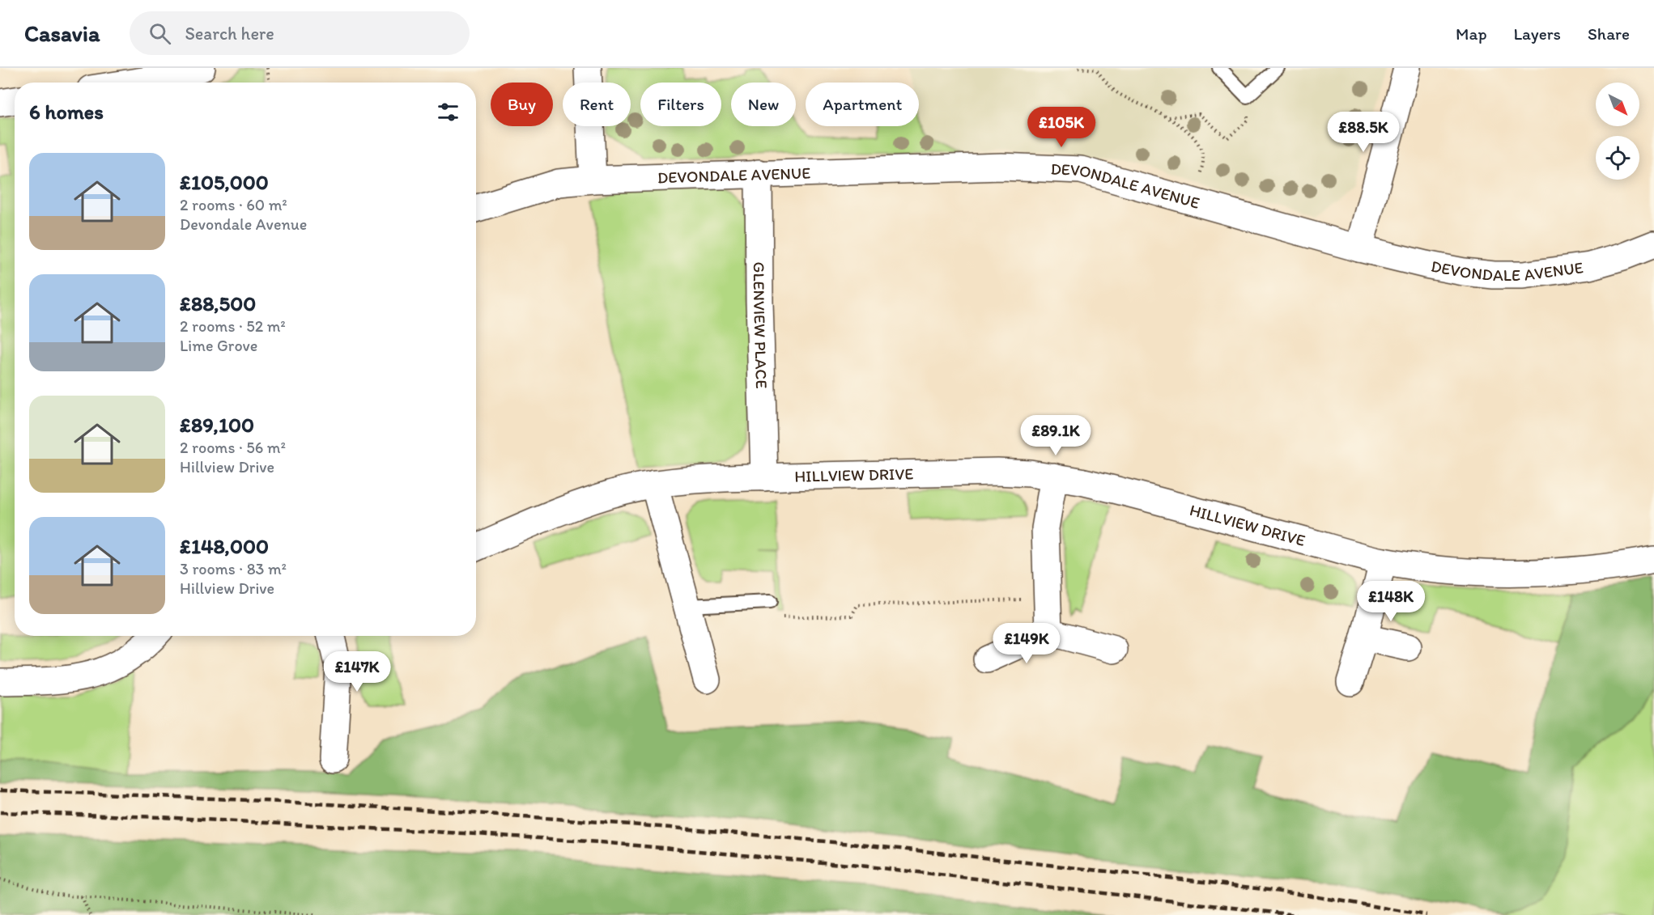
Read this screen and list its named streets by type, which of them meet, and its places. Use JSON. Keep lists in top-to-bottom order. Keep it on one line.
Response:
{"streets":{"street":["DEVONDALE AVENUE","GLENVIEW PLACE","HILLVIEW DRIVE"]},"crossings":[["DEVONDALE AVENUE","GLENVIEW PLACE"],["GLENVIEW PLACE","HILLVIEW DRIVE"]],"north":"bottom right","page":{"header":"Casavia","search":"Search here","nav":["Map","Layers","Share"],"chip":["Buy","Rent","Filters","New","Apartment"],"heading":"6 homes","price":["£105K","£88.5K","£89.1K","£148K","£149K","£147K"],"list":[{"name":"£105,000","note":"2 rooms · 60 m² · Devondale Avenue"},{"name":"£88,500","note":"2 rooms · 52 m² · Lime Grove"},{"name":"£89,100","note":"2 rooms · 56 m² · Hillview Drive"},{"name":"£148,000","note":"3 rooms · 83 m² · Hillview Drive"}]}}
